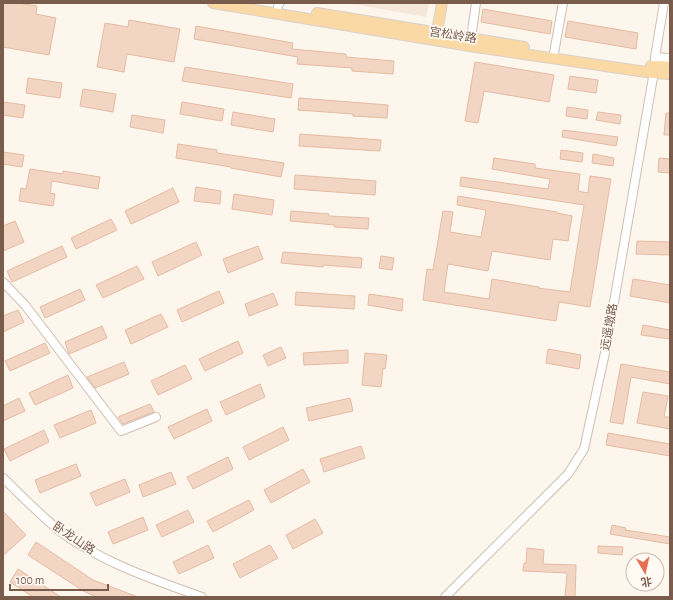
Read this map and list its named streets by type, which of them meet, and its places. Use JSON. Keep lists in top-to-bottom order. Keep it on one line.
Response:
{"streets":{"main road":["宫松岭路"],"street":["远遥墩路","卧龙山路"]},"crossings":[["宫松岭路","远遥墩路"]],"scale_bar":"100 m","north":"bottom"}
